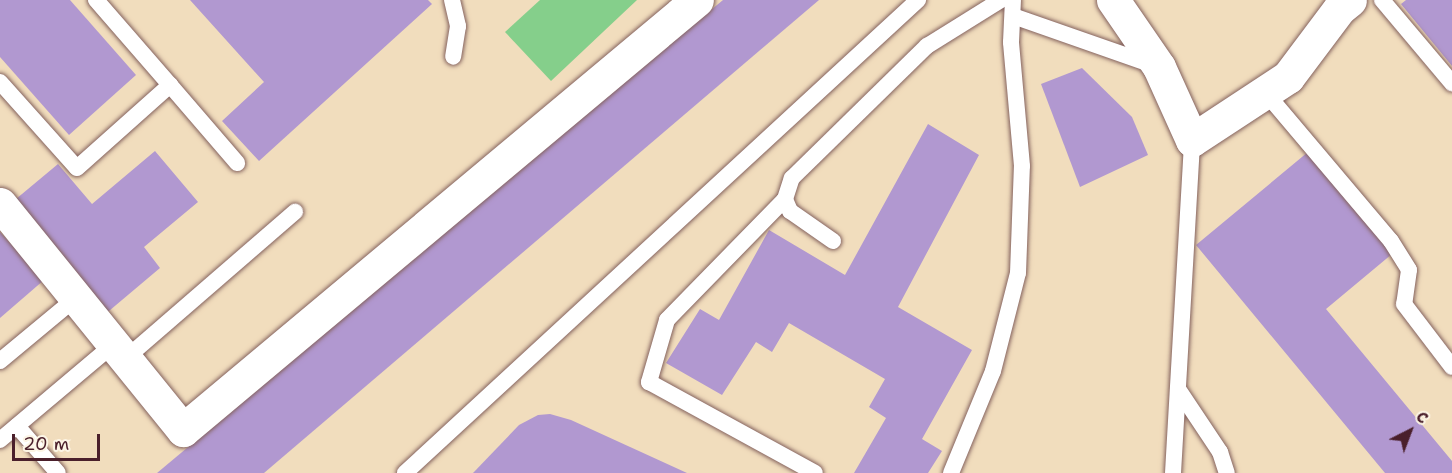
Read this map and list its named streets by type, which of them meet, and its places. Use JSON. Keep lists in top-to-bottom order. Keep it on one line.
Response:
{"scale_bar":"20 m","north":"top right"}
